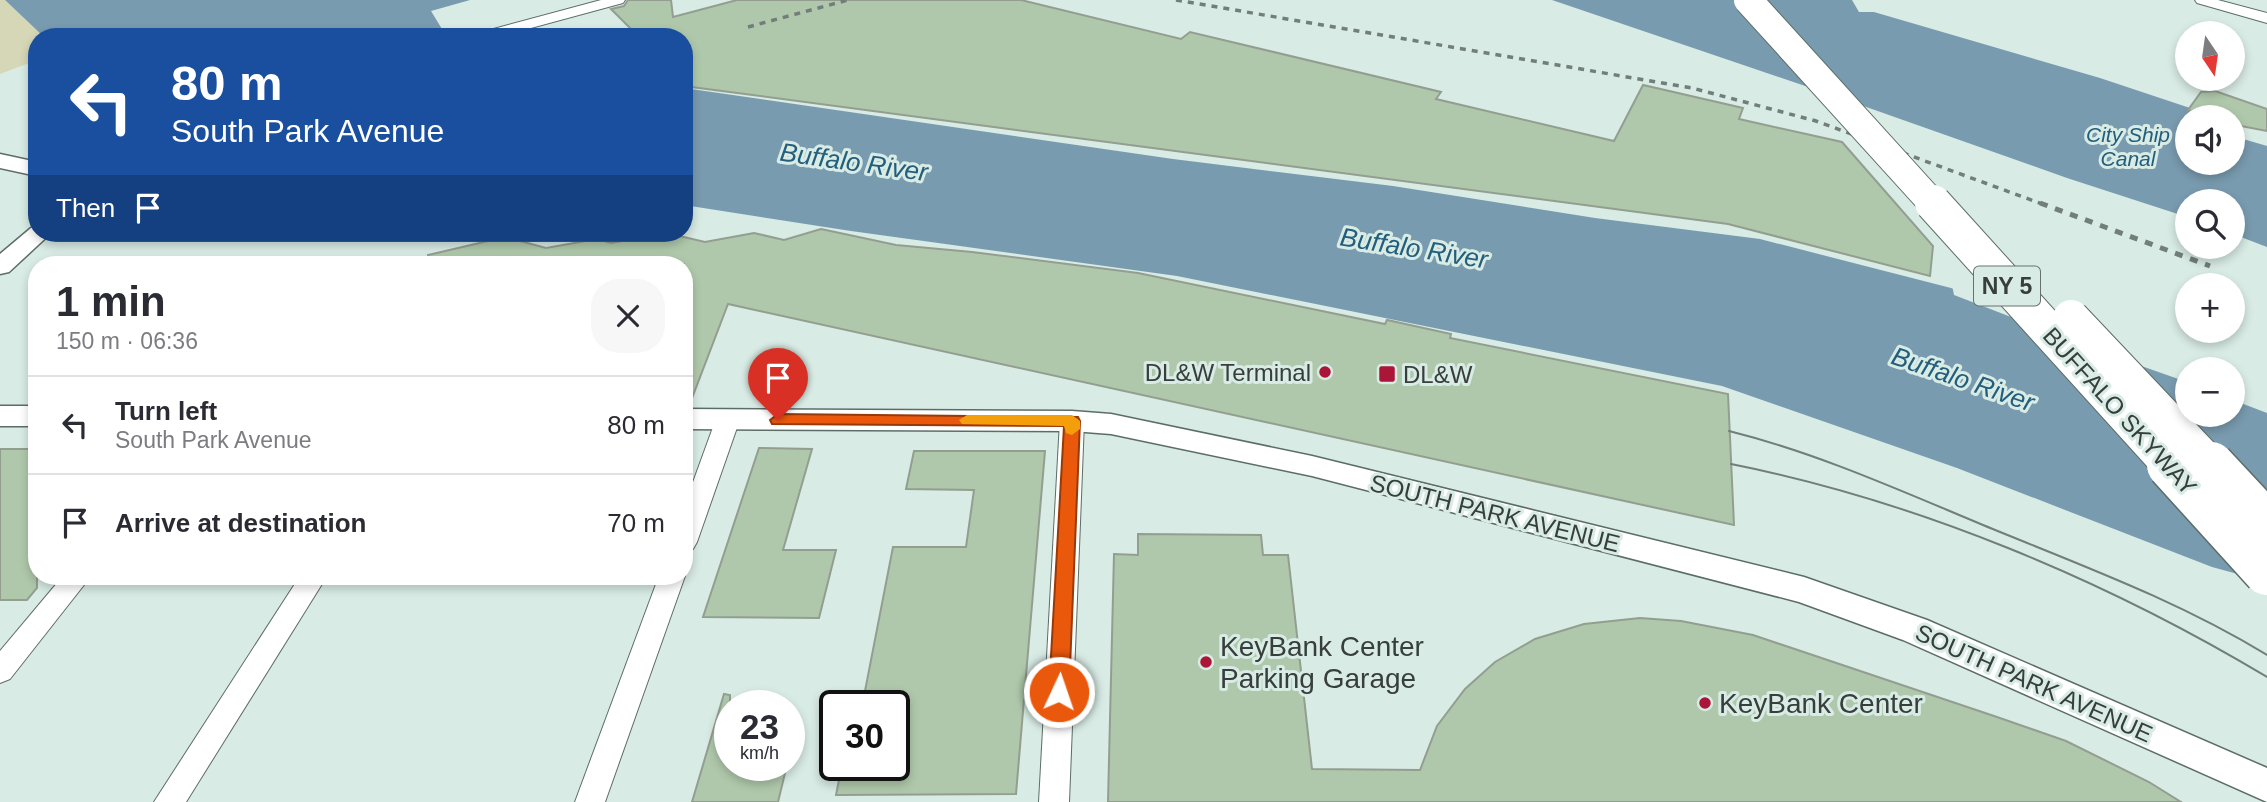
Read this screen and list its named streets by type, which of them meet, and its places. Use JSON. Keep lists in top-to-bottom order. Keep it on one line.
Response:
{"streets":{"highway":["NY 5","BUFFALO SKYWAY"],"street":["SOUTH PARK AVENUE"]},"water":["City Ship Canal","Buffalo River"],"places":{"other":["DL&W Terminal","KeyBank Center Parking Garage","KeyBank Center"],"transit":["DL&W"]},"north":"bottom","page":{"map_buttons":["+","−"],"turn":["80 m","South Park Avenue"],"then":"Then","heading":["1 min","150 m · 06:36"],"list":[{"name":"Turn left","note":"South Park Avenue","value":"80 m"},{"name":"Arrive at destination","value":"70 m"}],"speed":"23 km/h","limit":"30"}}
